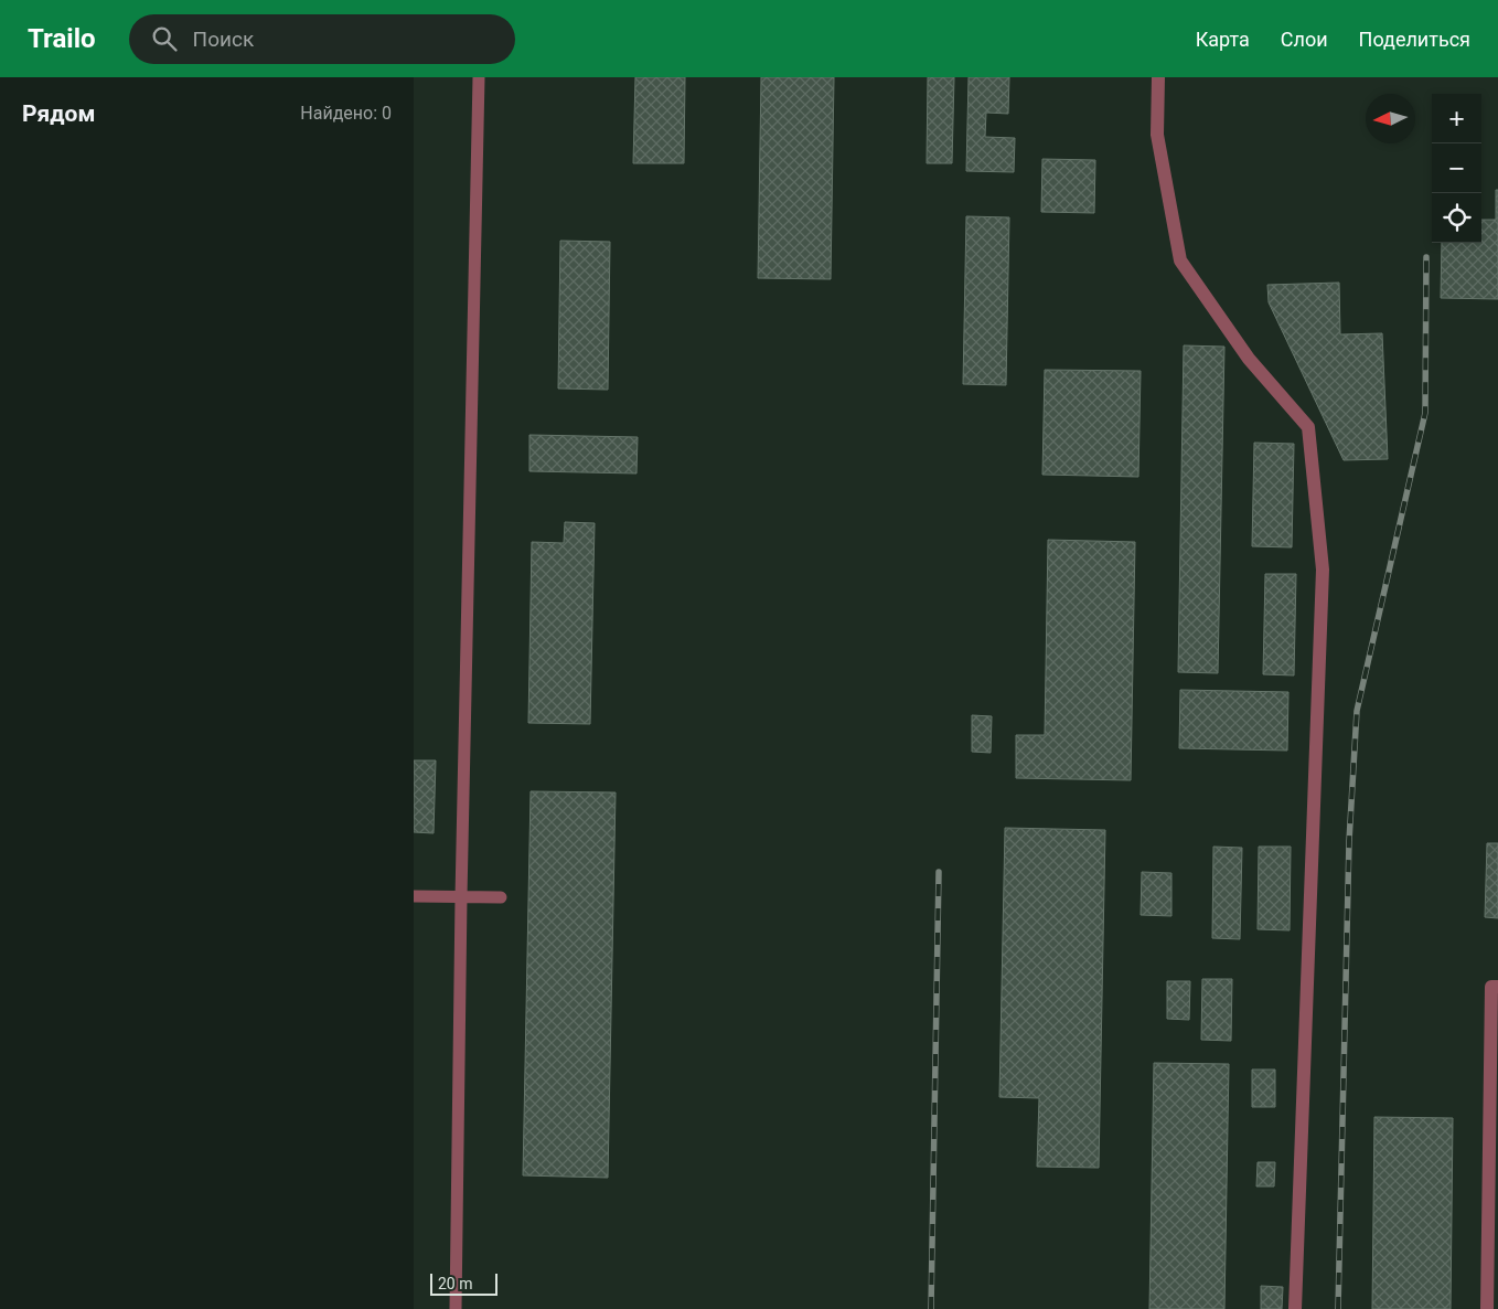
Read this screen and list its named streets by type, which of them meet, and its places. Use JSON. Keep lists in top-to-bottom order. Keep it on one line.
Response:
{"scale_bar":"20 m","north":"left","page":{"header":"Trailo","search":"Поиск","nav":["Карта","Слои","Поделиться"],"heading":["Рядом","Найдено: 0"],"map_buttons":["+","−"],"scale":"20 m"}}
